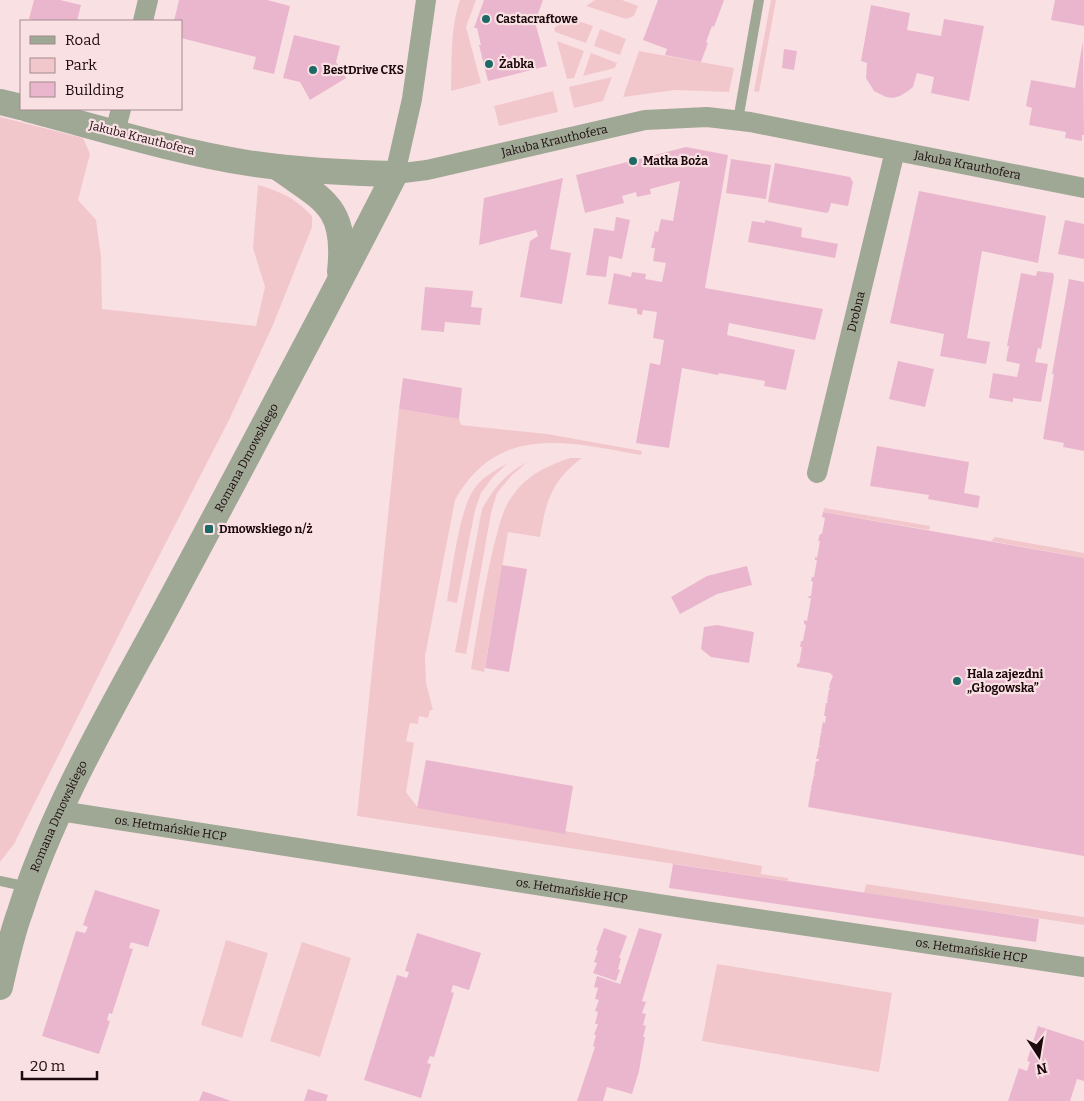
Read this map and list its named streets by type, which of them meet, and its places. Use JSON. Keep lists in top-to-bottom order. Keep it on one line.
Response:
{"streets":{"street":["Jakuba Krauthofera","Drobna","Romana Dmowskiego","os. Hetmańskie HCP"]},"crossings":[["Jakuba Krauthofera","Drobna"],["Jakuba Krauthofera","Romana Dmowskiego"],["Romana Dmowskiego","os. Hetmańskie HCP"]],"places":{"other":["Castacraftowe","Żabka","BestDrive CKS","Matka Boża","Hala zajezdni „Głogowska”"],"transit":["Dmowskiego n/ż"]},"legend":["Road","Park","Building"],"scale_bar":"20 m","north":"bottom"}
